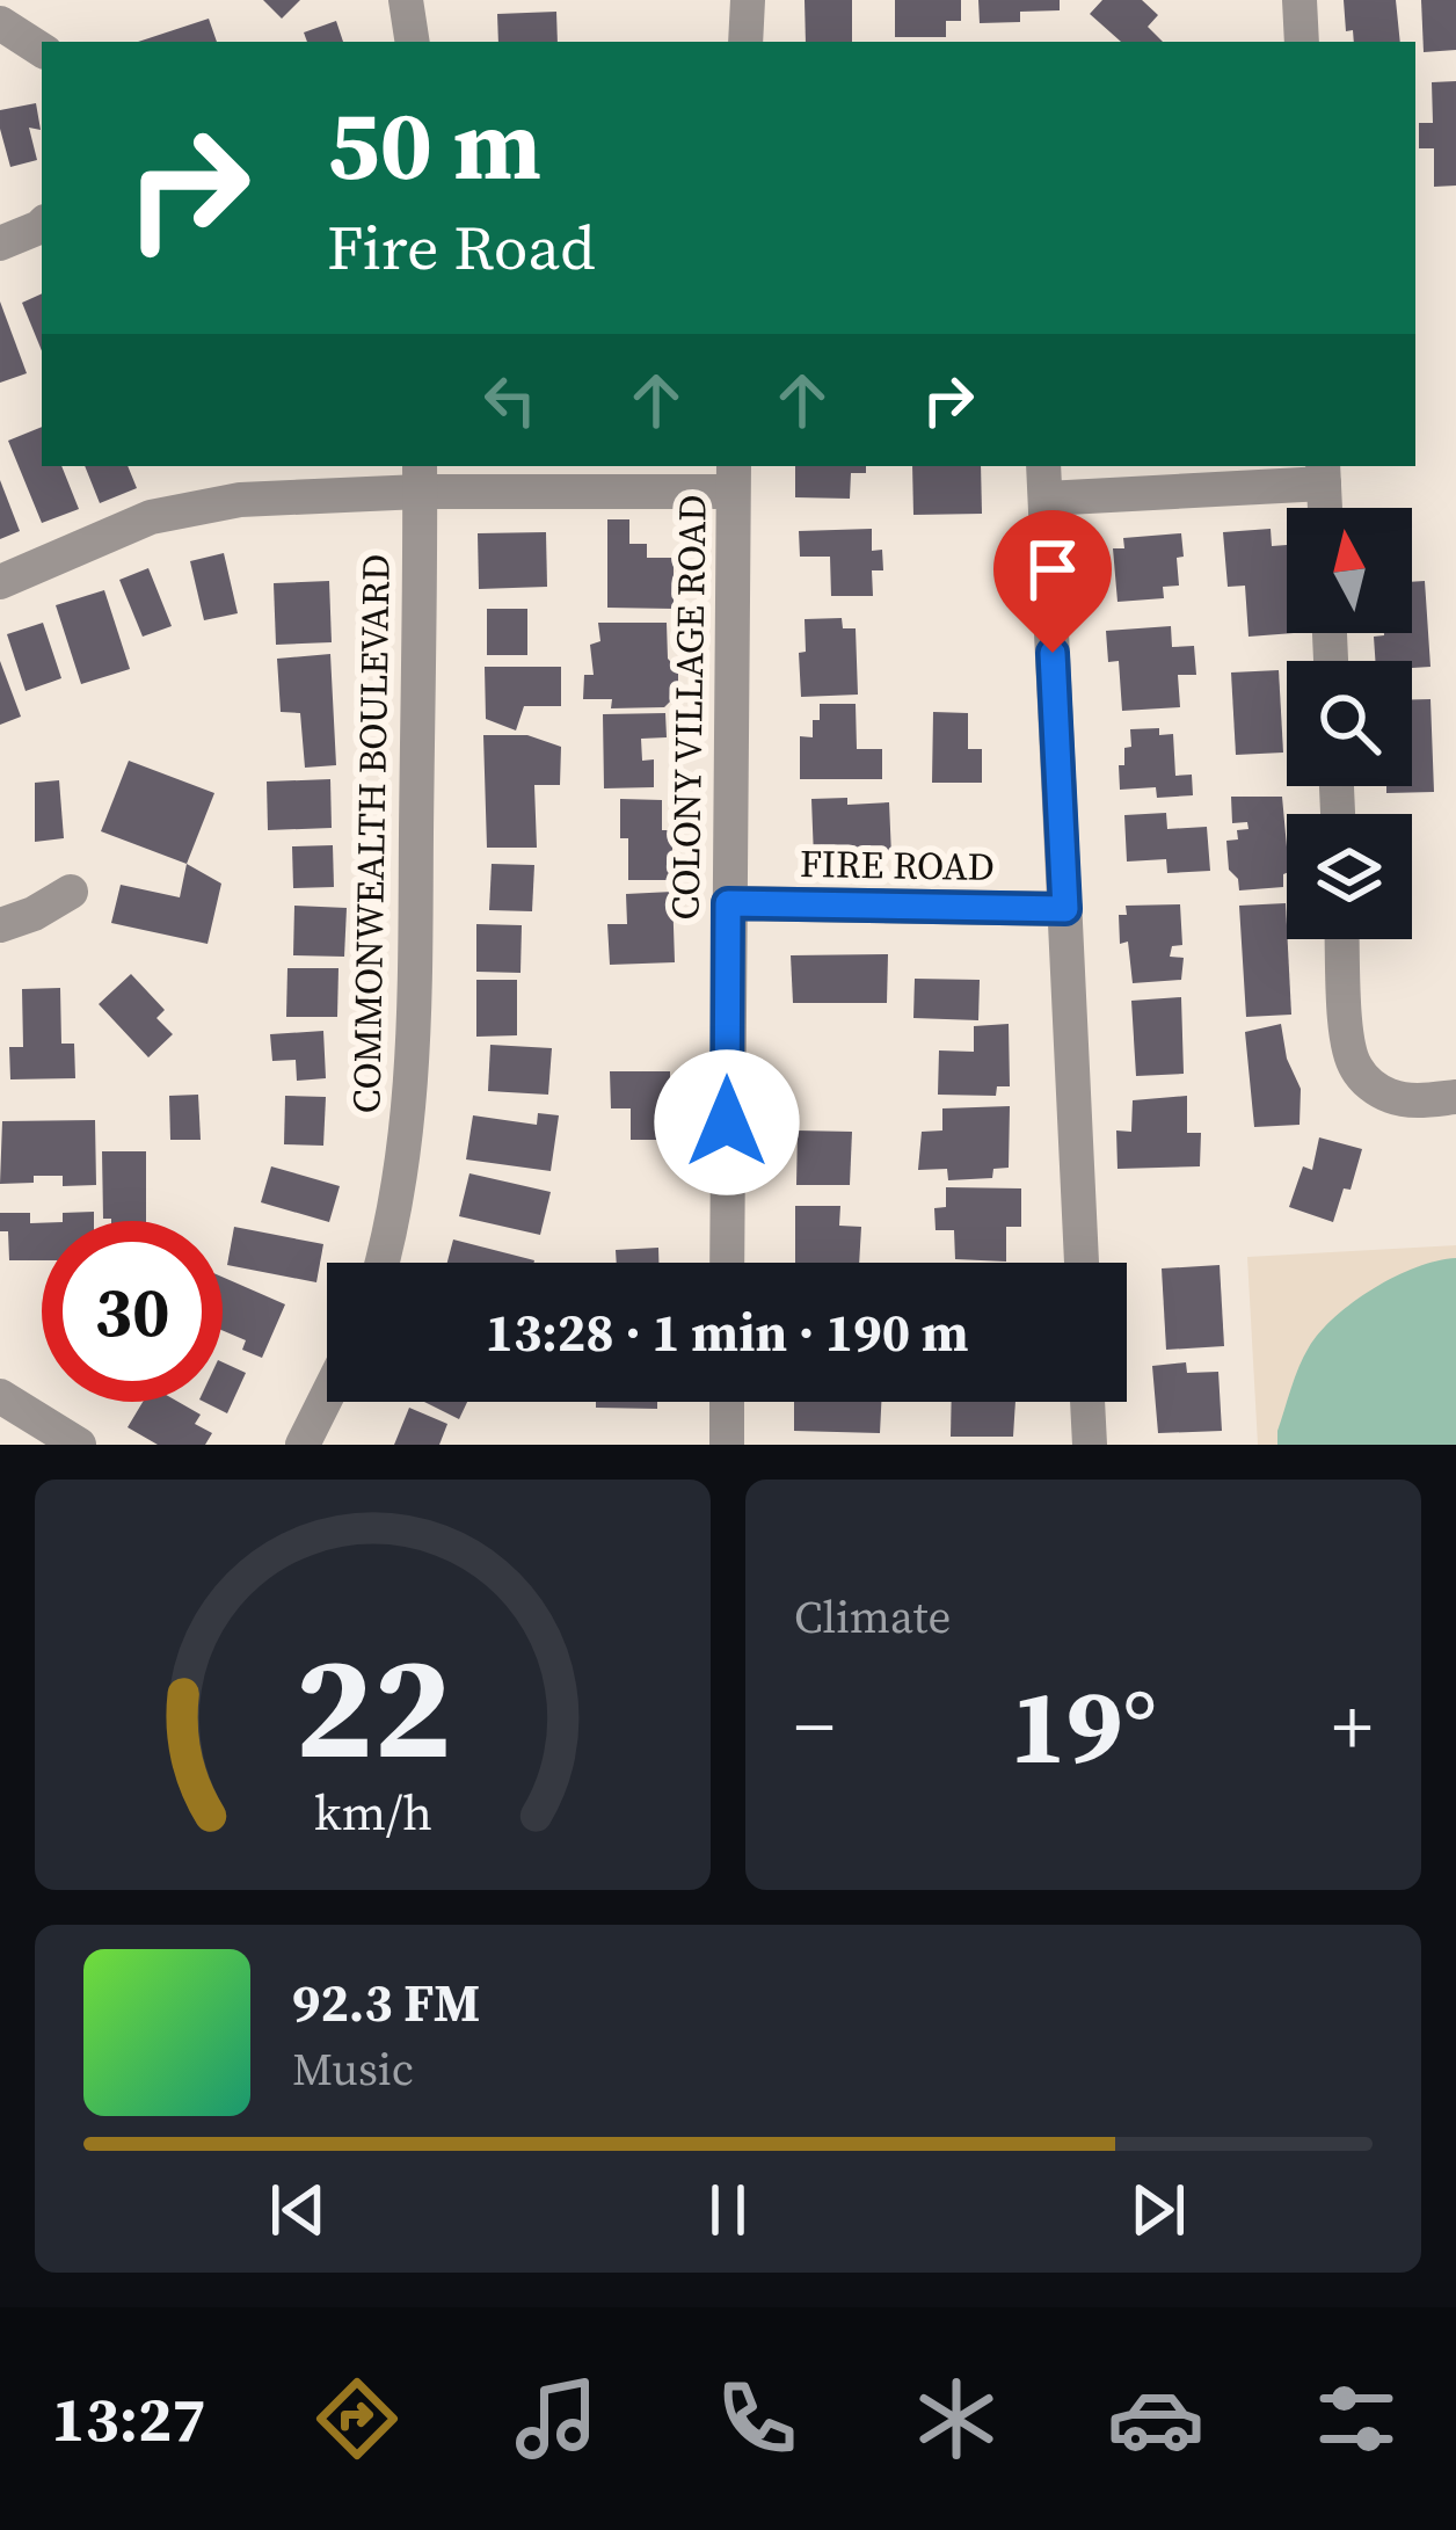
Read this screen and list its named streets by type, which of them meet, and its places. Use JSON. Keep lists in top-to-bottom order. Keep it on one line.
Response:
{"streets":{"street":["COLONY VILLAGE ROAD","COMMONWEALTH BOULEVARD","FIRE ROAD"]},"crossings":[["COLONY VILLAGE ROAD","FIRE ROAD"]],"north":"top","page":{"turn":["50 m","Fire Road"],"limit":"30","trip":"13:28 · 1 min · 190 m","tile":"Climate","heat":["−","19°","+"],"song":["92.3 FM","Music"],"tabs":"13:27","gauge":["22","km/h"]}}
